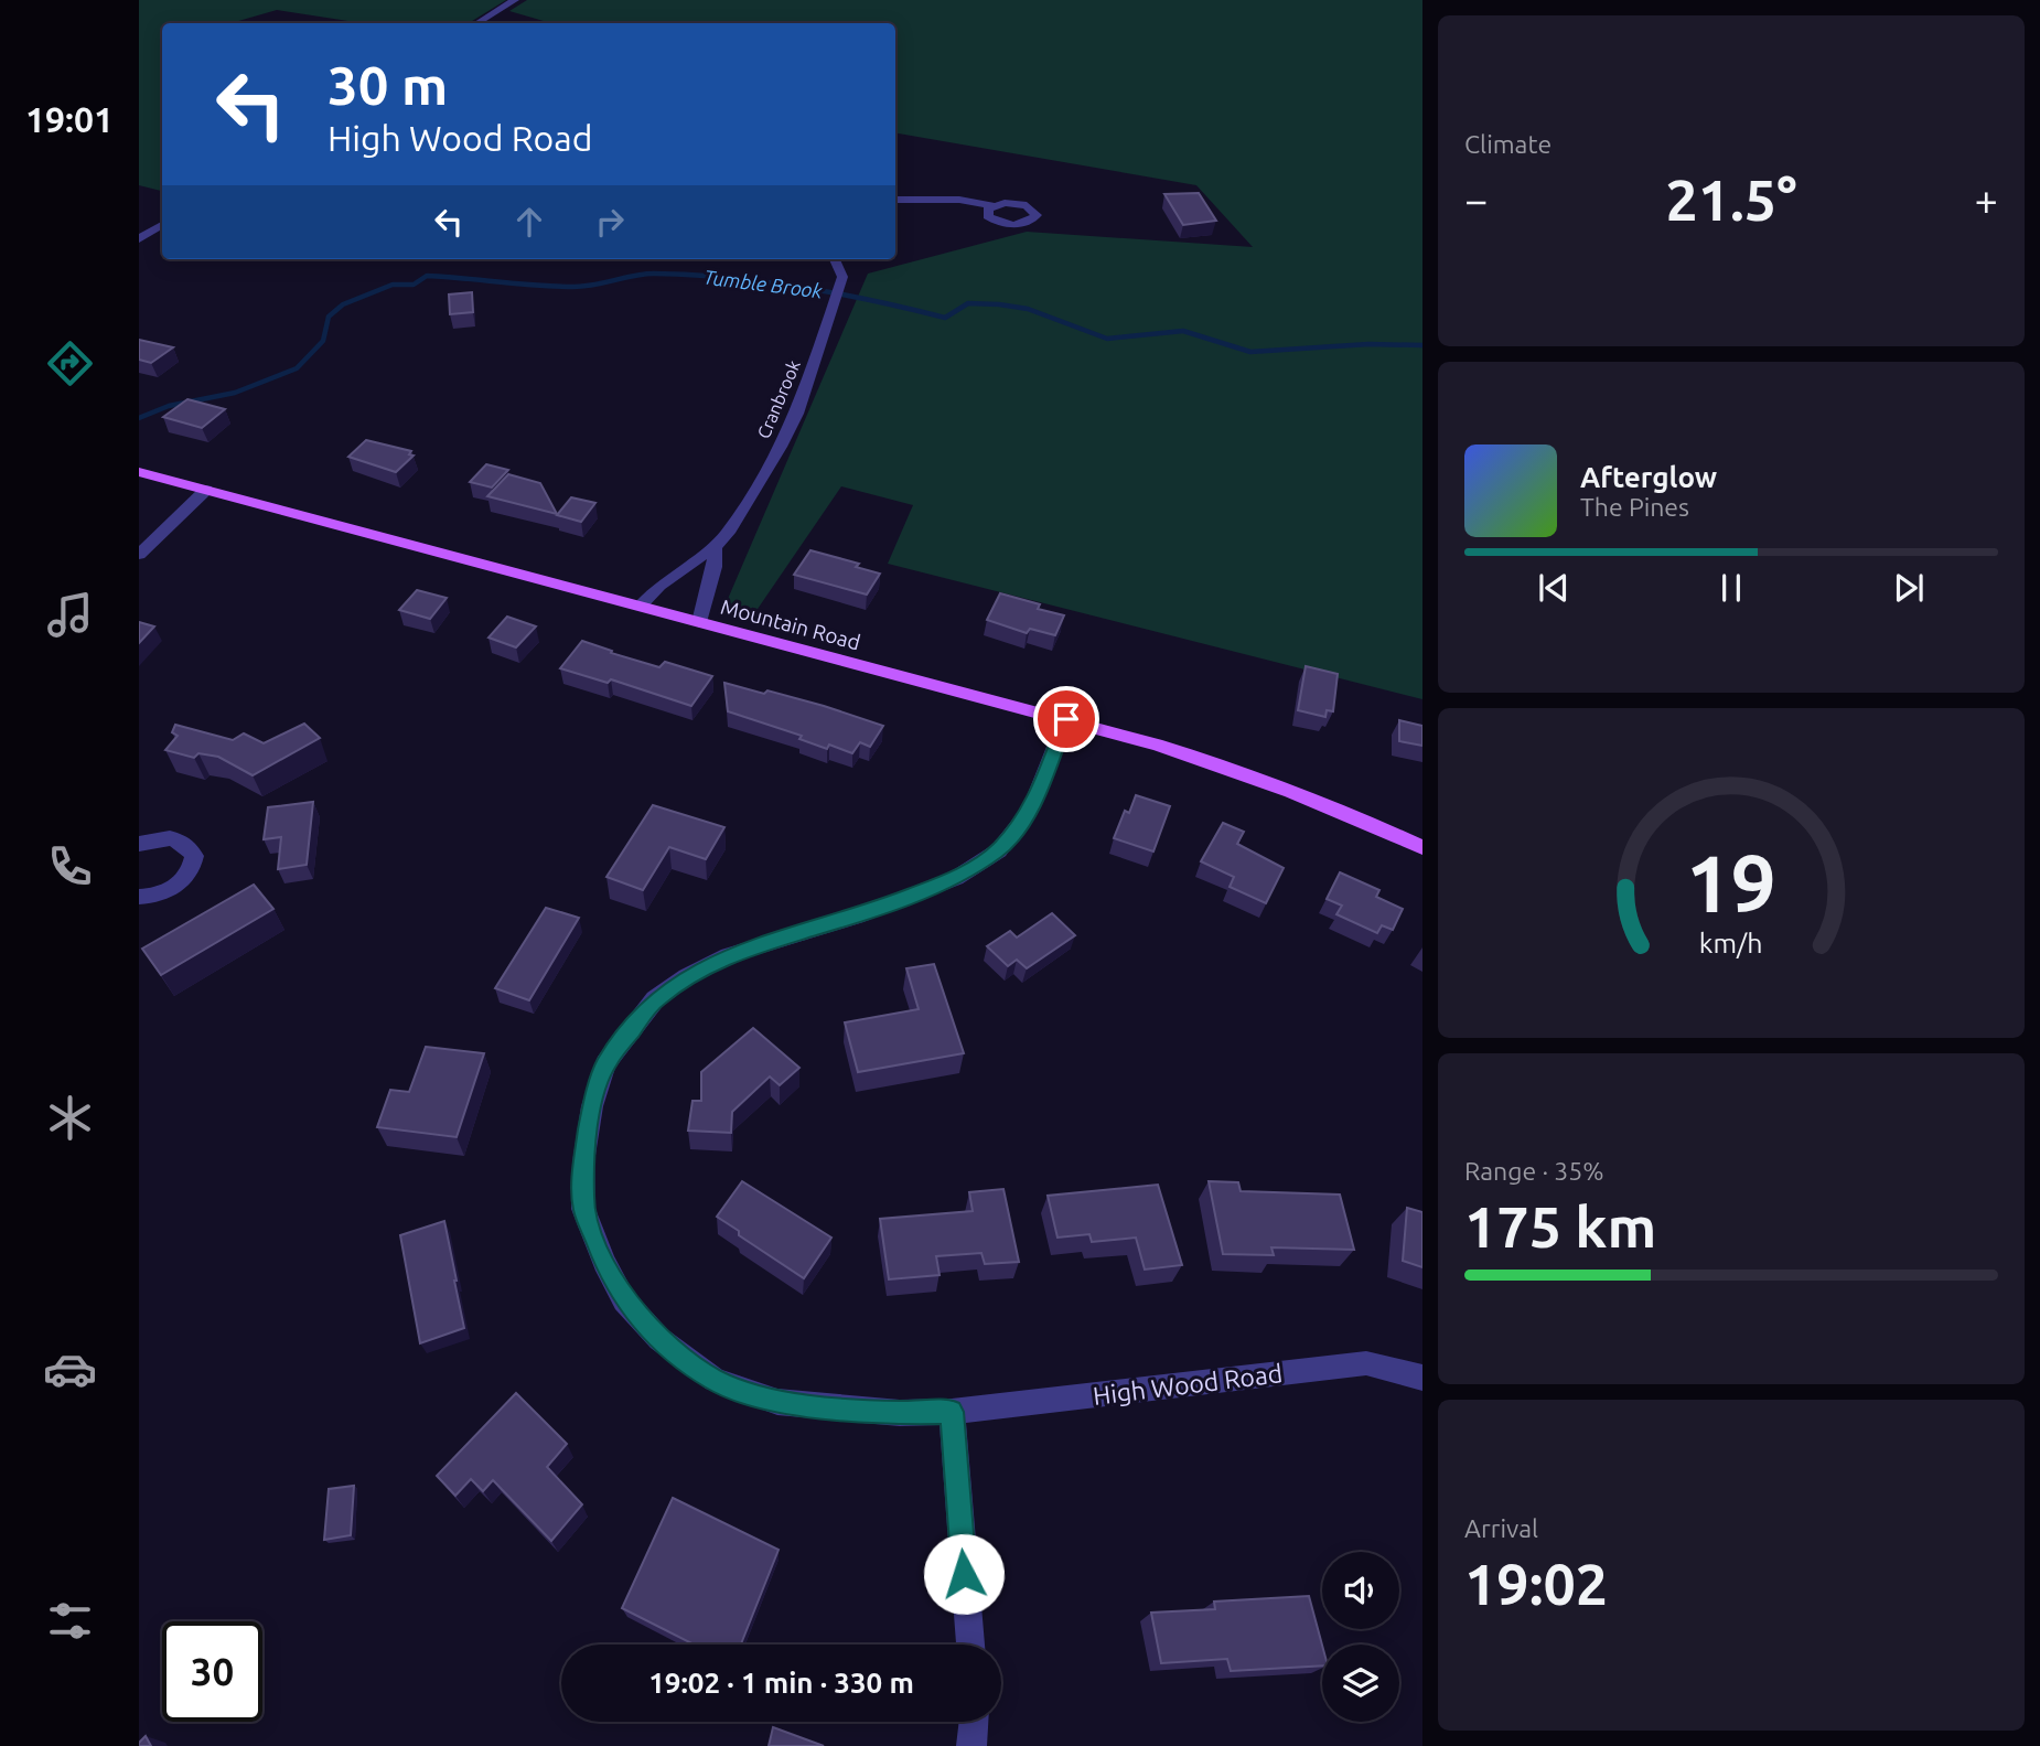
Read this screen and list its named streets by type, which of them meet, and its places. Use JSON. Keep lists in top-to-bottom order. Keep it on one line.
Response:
{"streets":{"main road":["Mountain Road"],"street":["Cranbrook","High Wood Road"]},"crossings":[["Cranbrook","Mountain Road"],["Mountain Road","High Wood Road"]],"water":["Tumble Brook"],"page":{"tabs":"19:01","tile":["Climate",["Range · 35%","175 km"],["Arrival","19:02"]],"turn":["30 m","High Wood Road"],"heat":["−","21.5°","+"],"song":["Afterglow","The Pines"],"limit":"30","trip":"19:02 · 1 min · 330 m","gauge":["19","km/h"]}}
